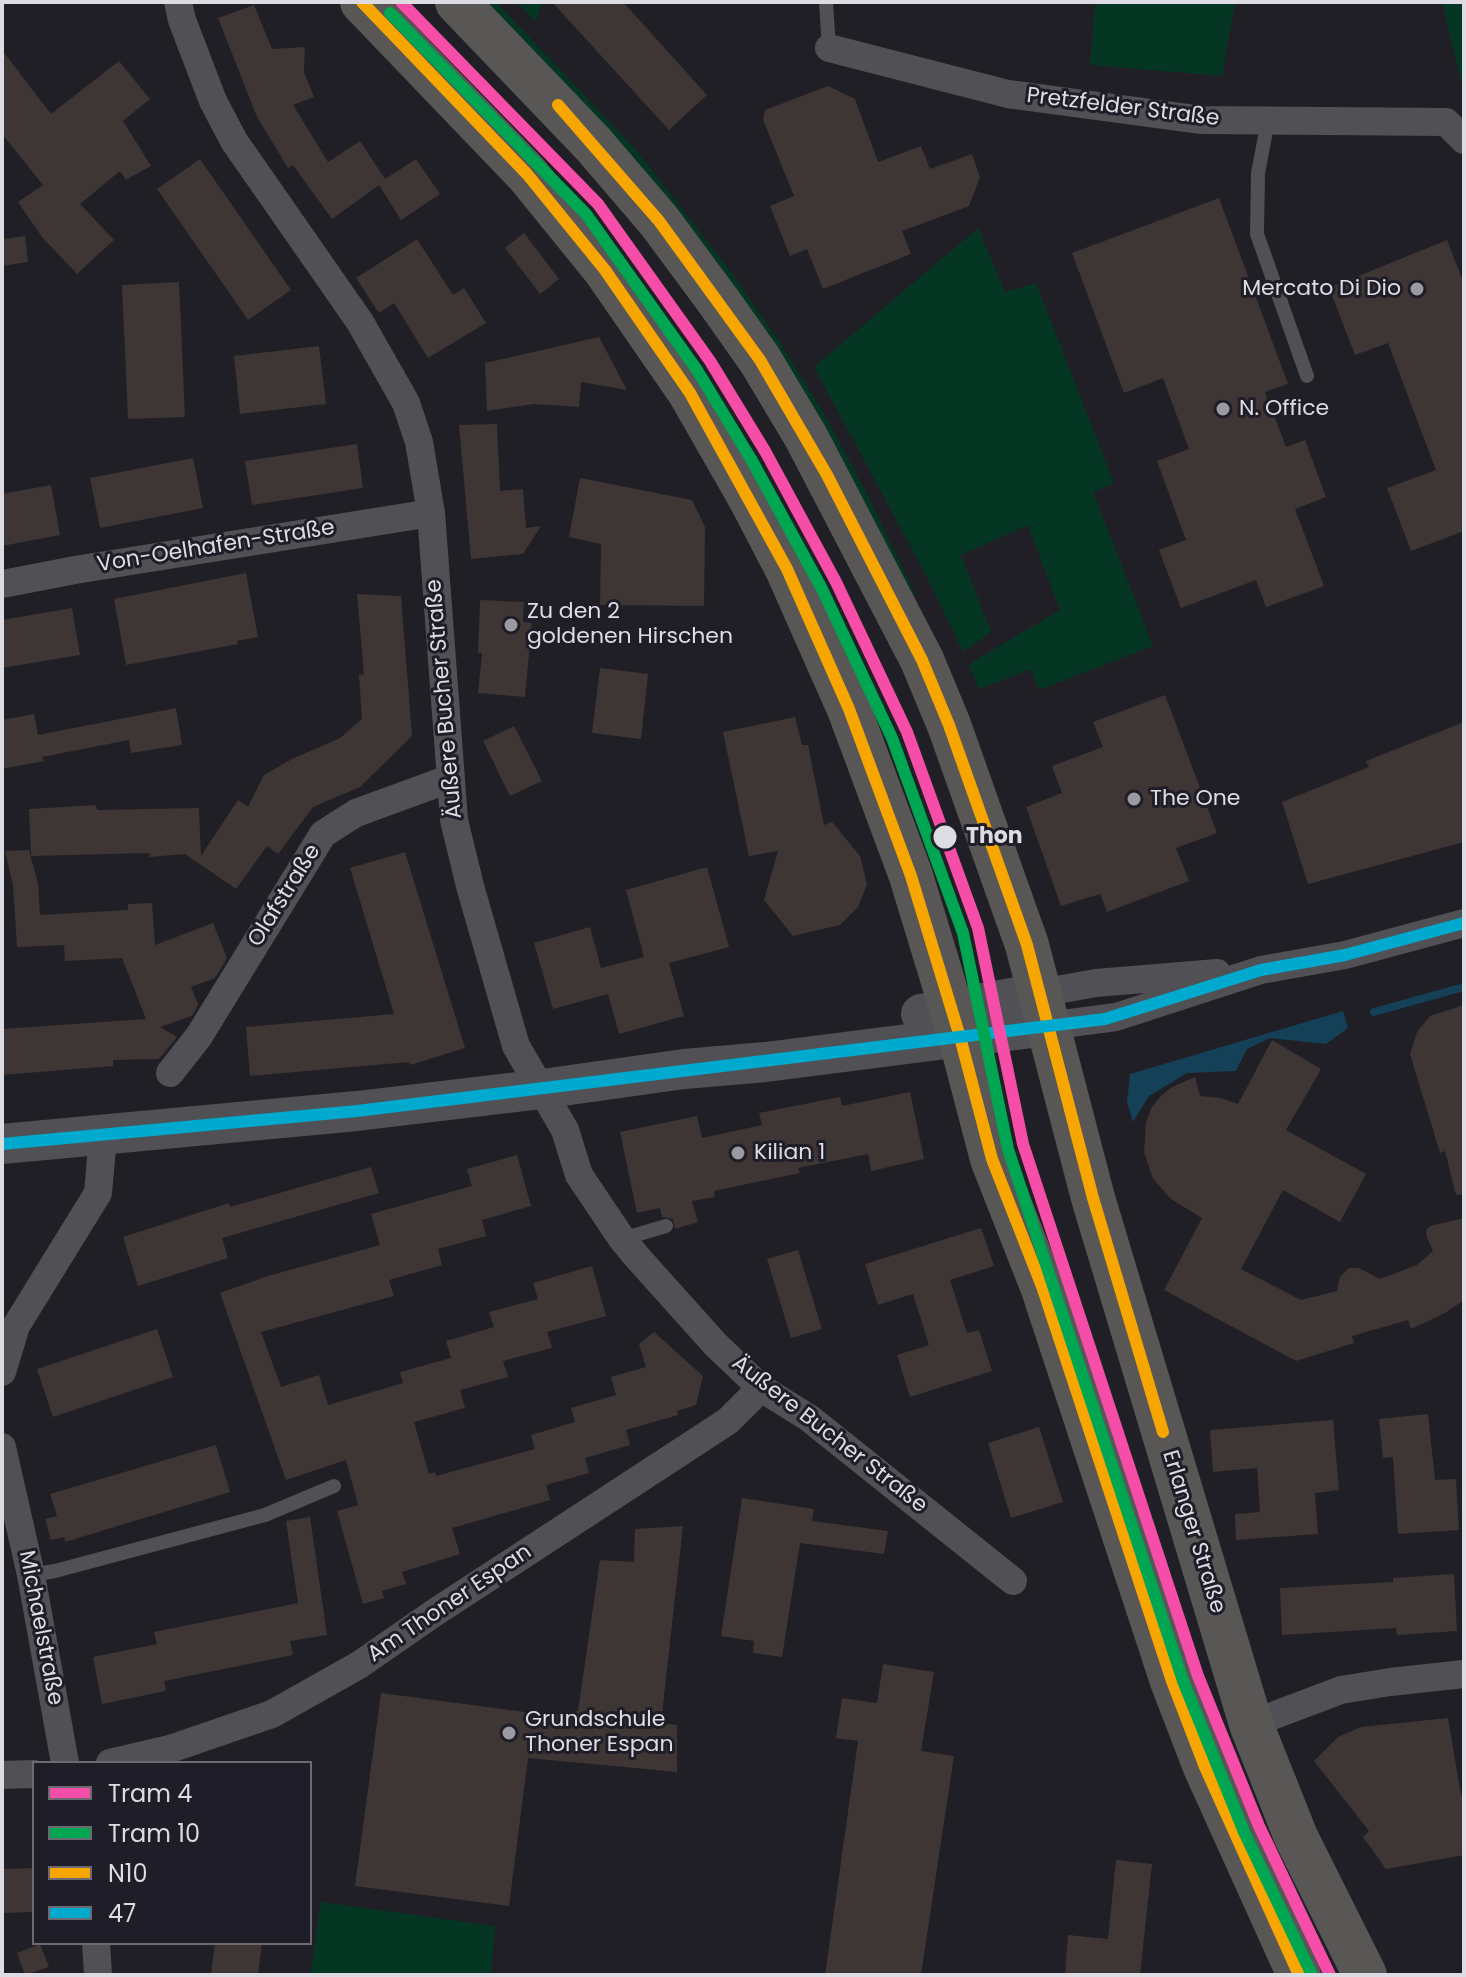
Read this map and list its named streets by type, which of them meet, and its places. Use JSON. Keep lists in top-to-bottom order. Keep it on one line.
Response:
{"streets":{"main road":["Erlanger Straße"],"street":["Pretzfelder Straße","Von-Oelhafen-Straße","Äußere Bucher Straße","Olafstraße","Am Thoner Espan","Michaelstraße"]},"crossings":[["Von-Oelhafen-Straße","Äußere Bucher Straße"],["Äußere Bucher Straße","Olafstraße"],["Äußere Bucher Straße","Am Thoner Espan"]],"places":["Mercato Di Dio","N. Office","Zu den 2 goldenen Hirschen","The One","Thon","Kilian 1","Grundschule Thoner Espan"],"lines":["tram line 4","transit line N10","tram line 10","transit line 47"],"legend":["Tram 4","Tram 10","N10","47"]}
